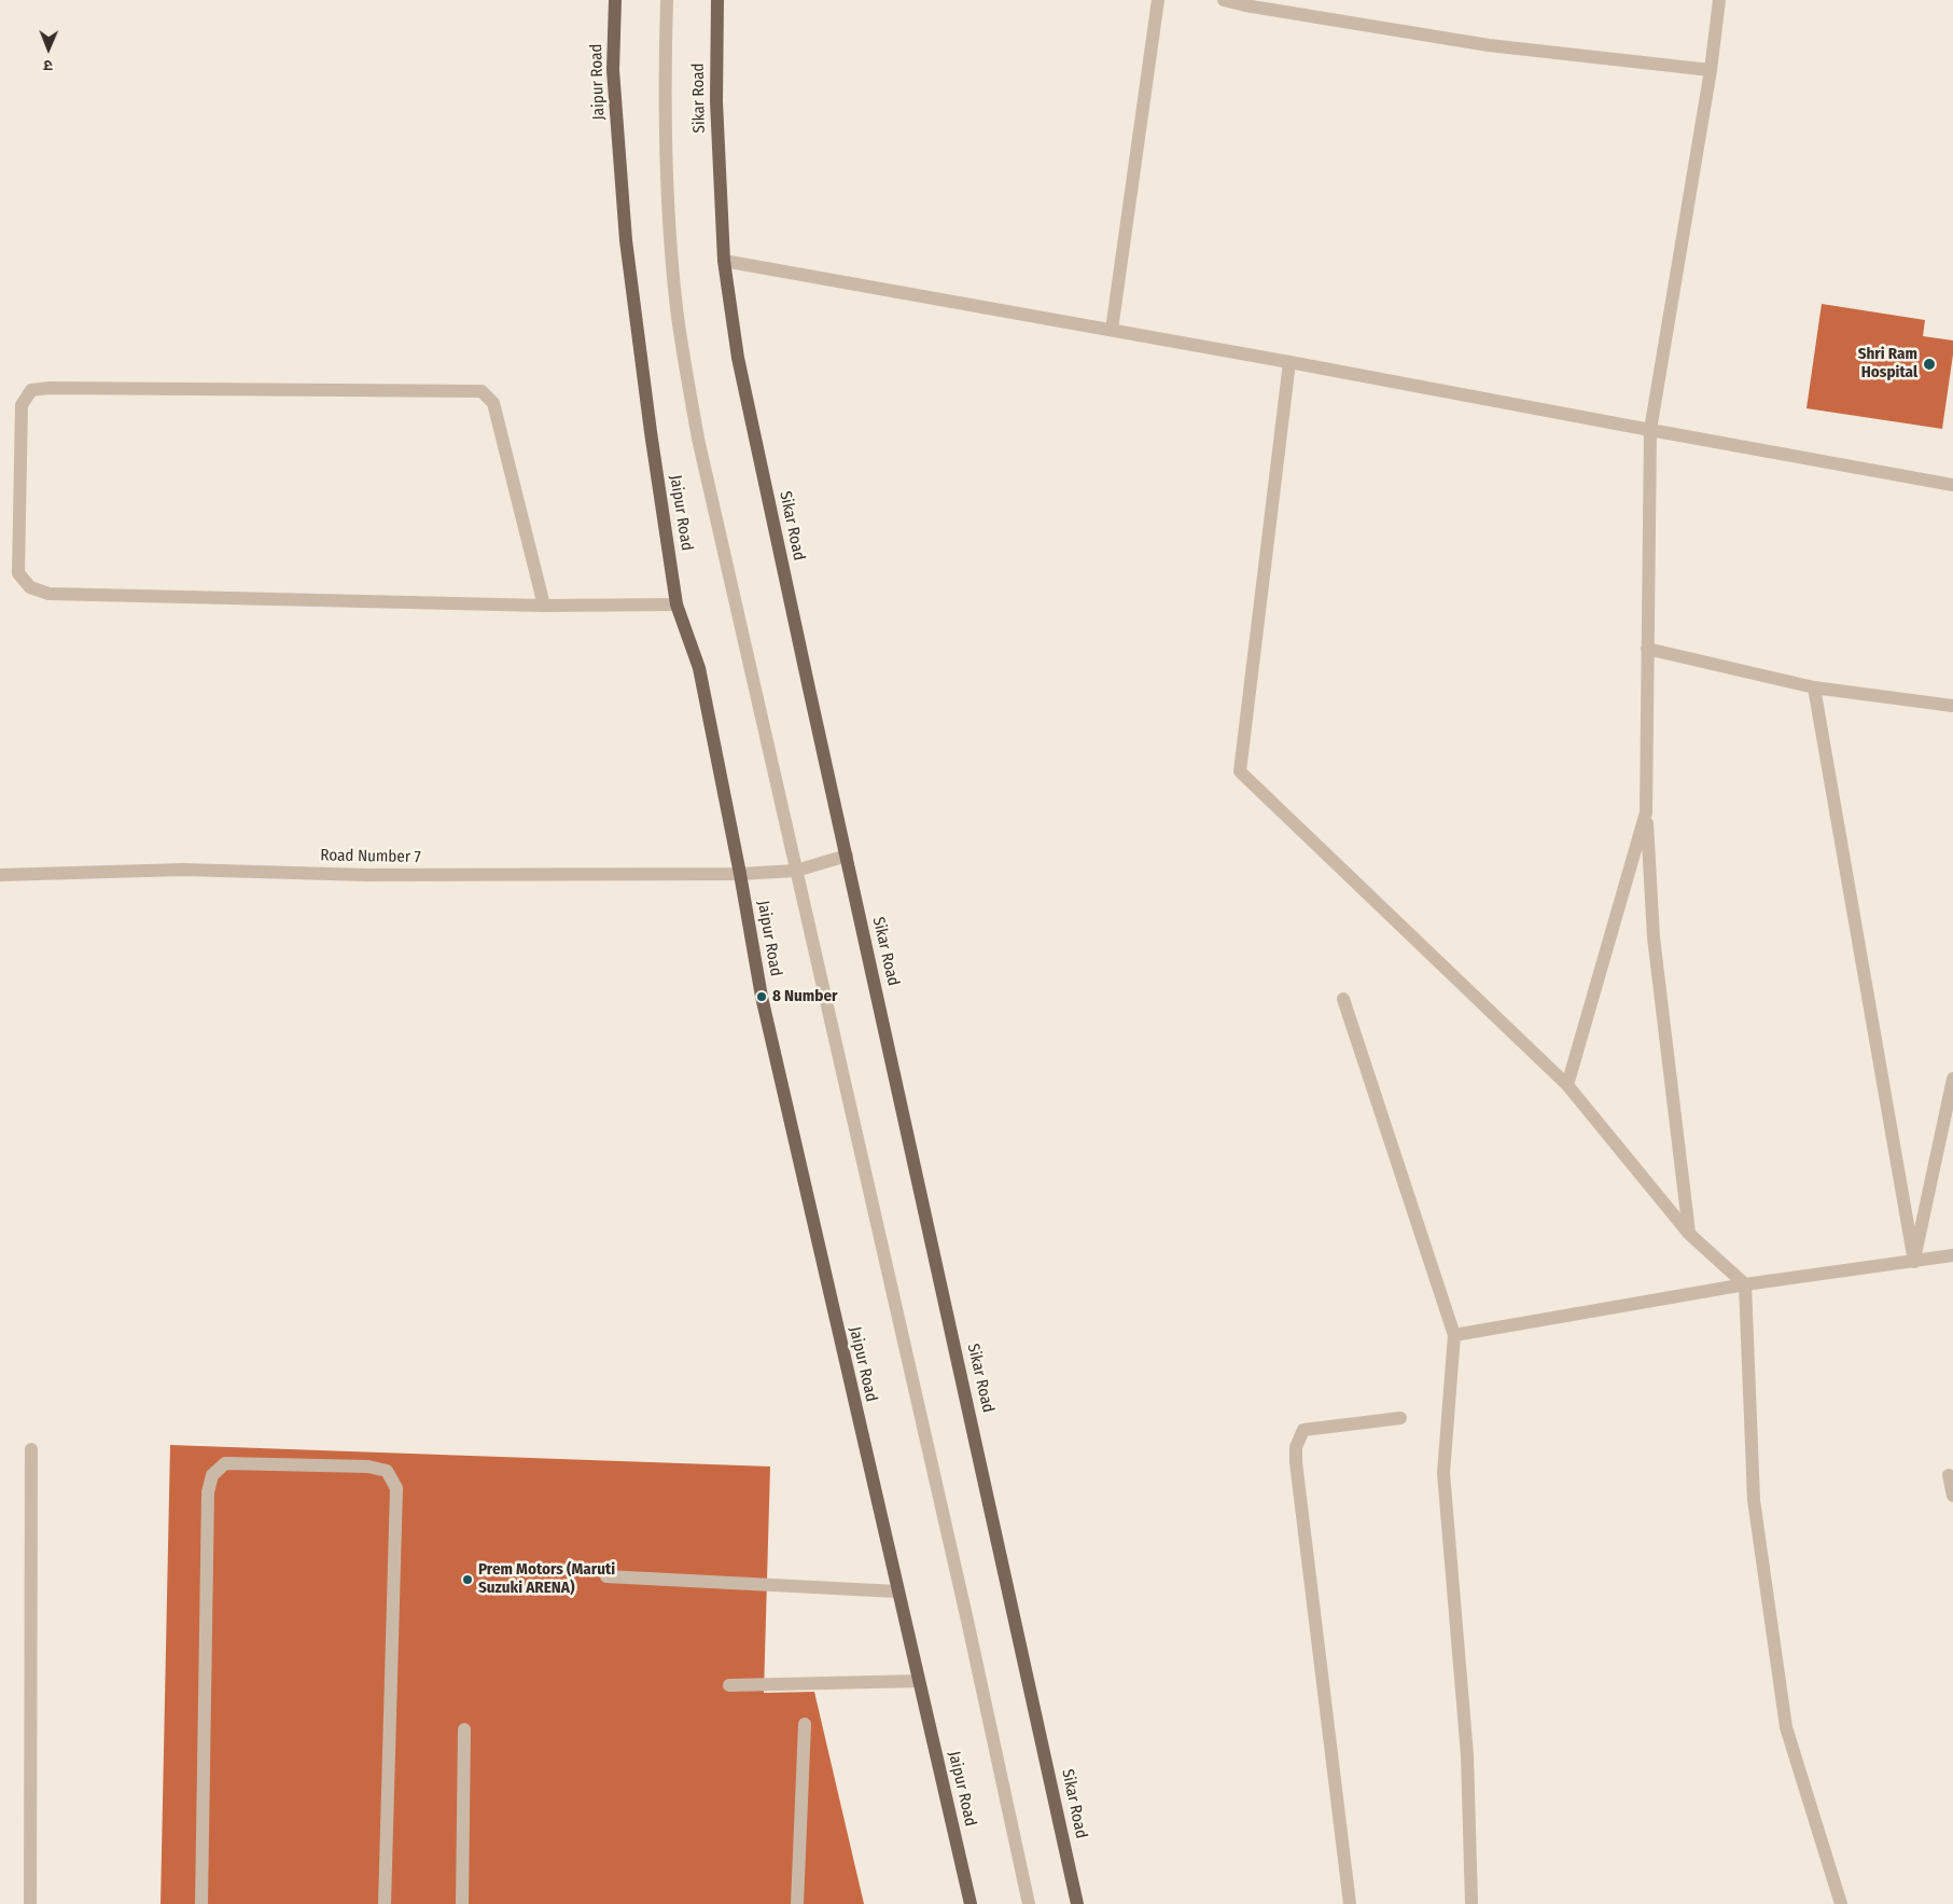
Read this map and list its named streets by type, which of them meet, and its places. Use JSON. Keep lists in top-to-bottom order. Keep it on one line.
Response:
{"streets":{"main road":["Jaipur Road","Sikar Road"],"street":["Road Number 7"]},"crossings":[["Jaipur Road","Road Number 7"],["Sikar Road","Road Number 7"]],"places":["Shri Ram Hospital","8 Number","Prem Motors (Maruti Suzuki ARENA)"],"north":"bottom"}
